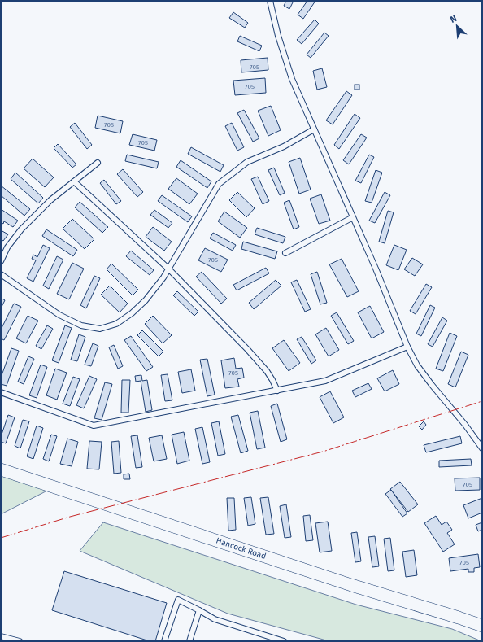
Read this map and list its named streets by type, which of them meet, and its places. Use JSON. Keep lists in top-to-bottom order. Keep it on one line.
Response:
{"streets":{"street":["Hancock Road"]},"house_numbers":["705","705","705","705","705","705","705","705"],"north":"top left"}
